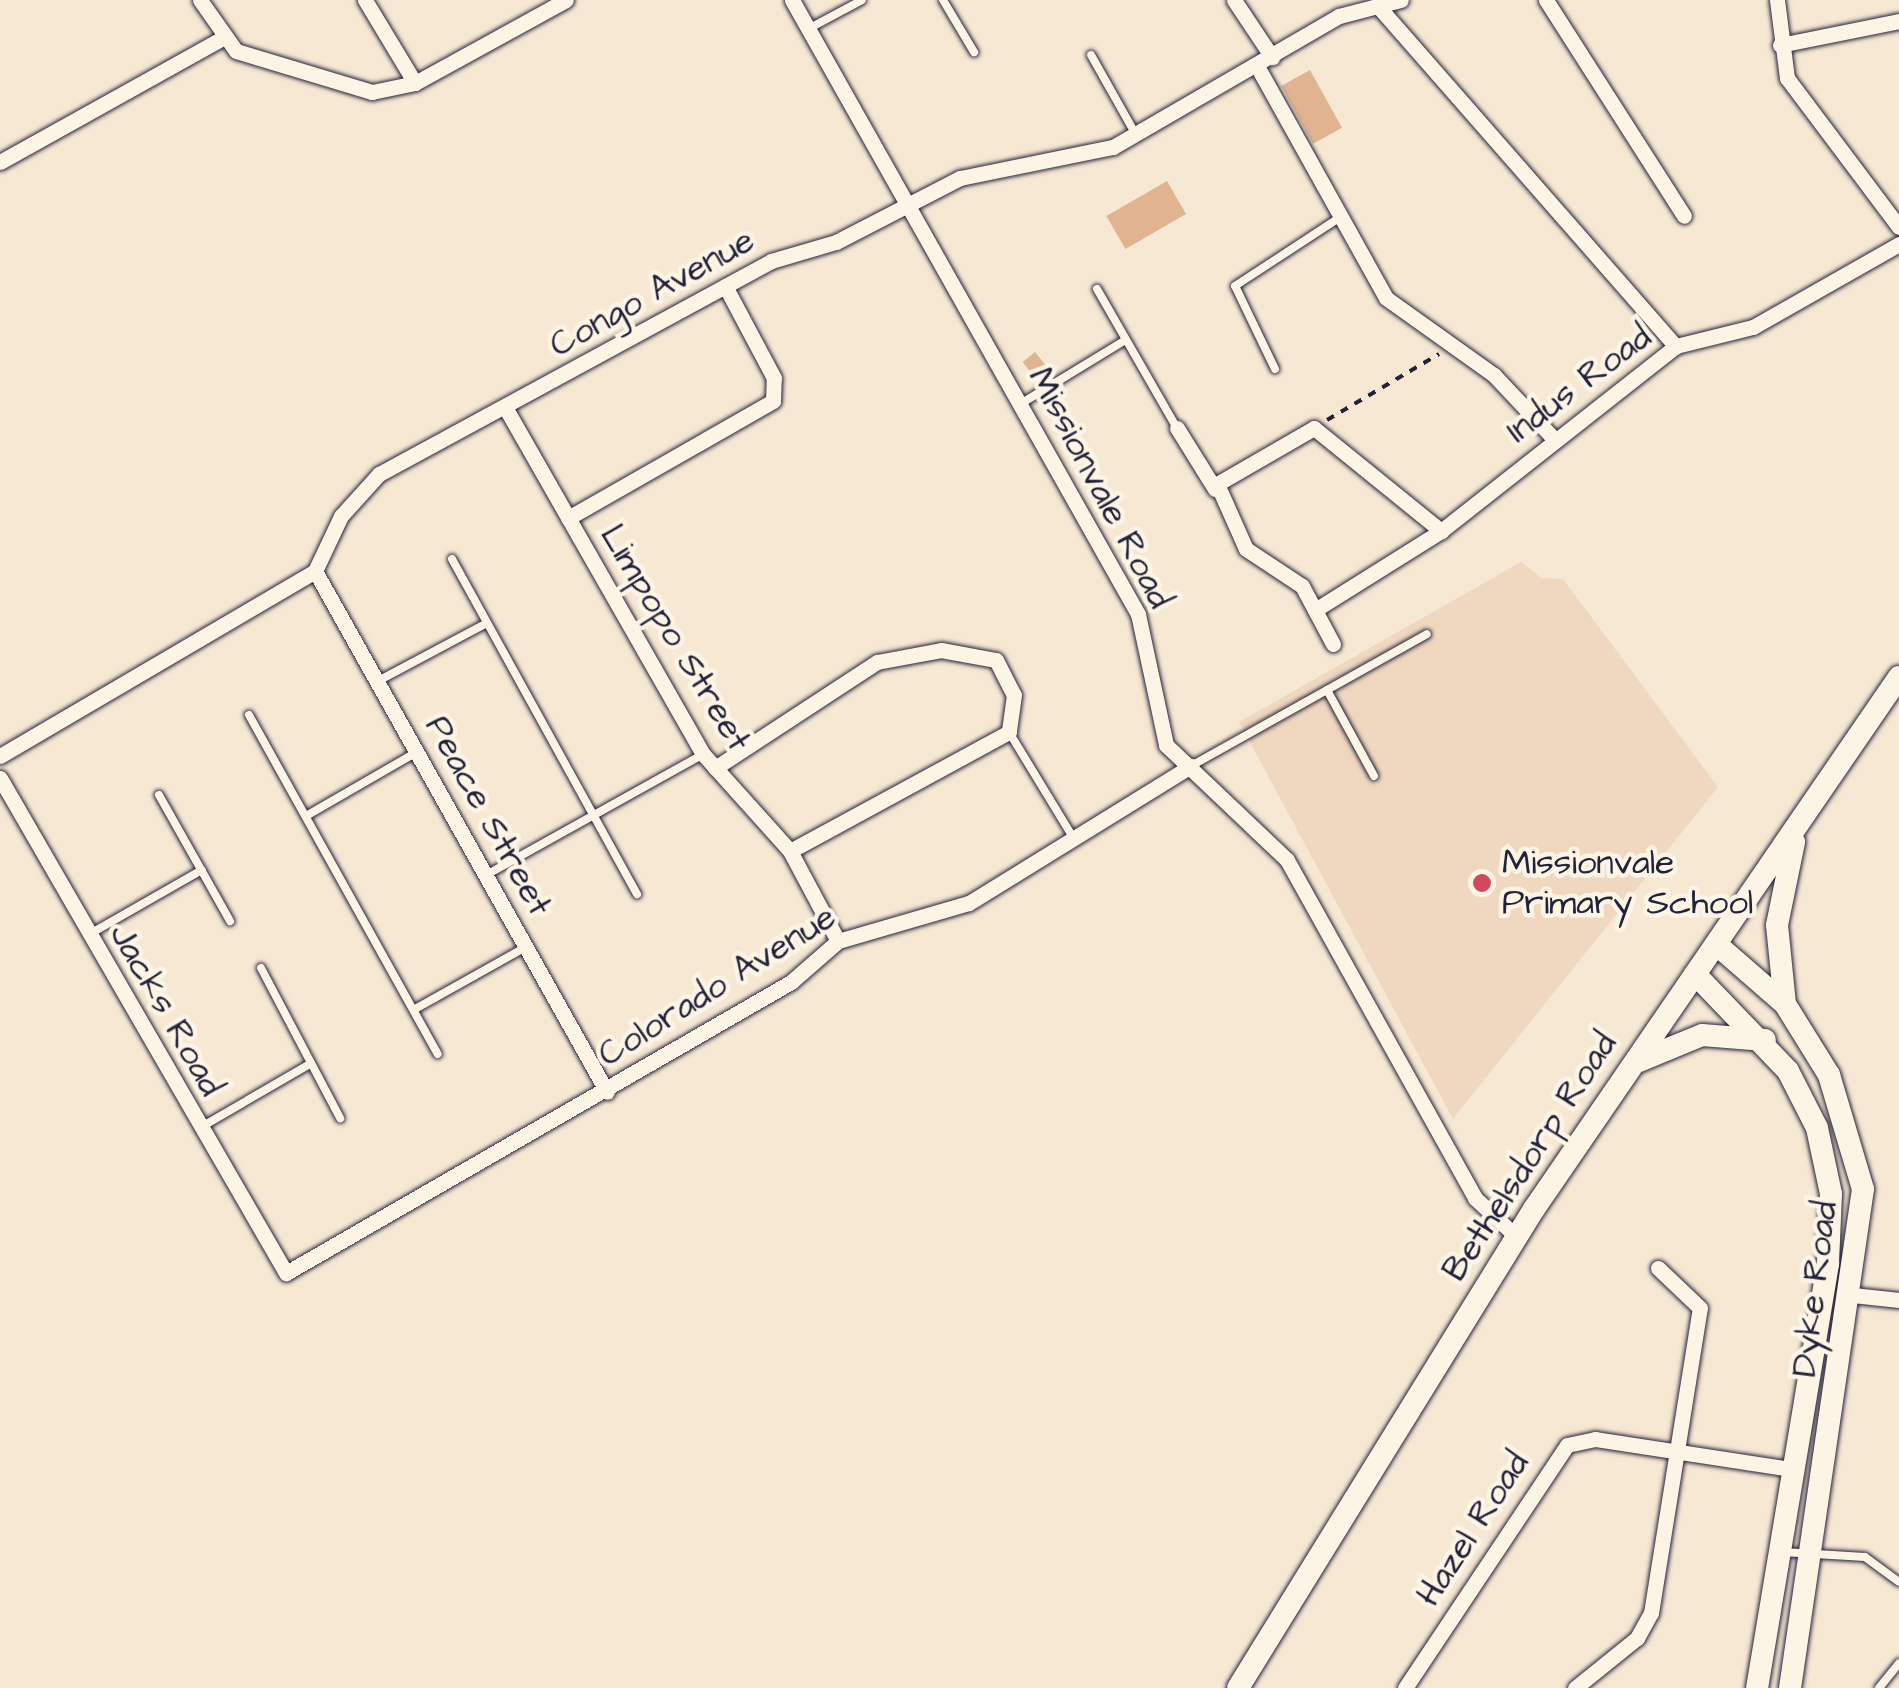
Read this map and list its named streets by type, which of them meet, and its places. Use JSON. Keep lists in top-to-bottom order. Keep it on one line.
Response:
{"streets":{"street":["Congo Avenue","Indus Road","Missionvale Road","Limpopo Street","Peace Street","Colorado Avenue","Jacks Road","Bethelsdorp Road","Dyke Road","Hazel Road"]},"crossings":[["Congo Avenue","Missionvale Road"],["Congo Avenue","Limpopo Street"],["Congo Avenue","Peace Street"],["Missionvale Road","Colorado Avenue"],["Missionvale Road","Bethelsdorp Road"],["Limpopo Street","Colorado Avenue"],["Peace Street","Colorado Avenue"],["Colorado Avenue","Jacks Road"],["Bethelsdorp Road","Dyke Road"],["Dyke Road","Hazel Road"]],"places":["Missionvale Primary School"]}
